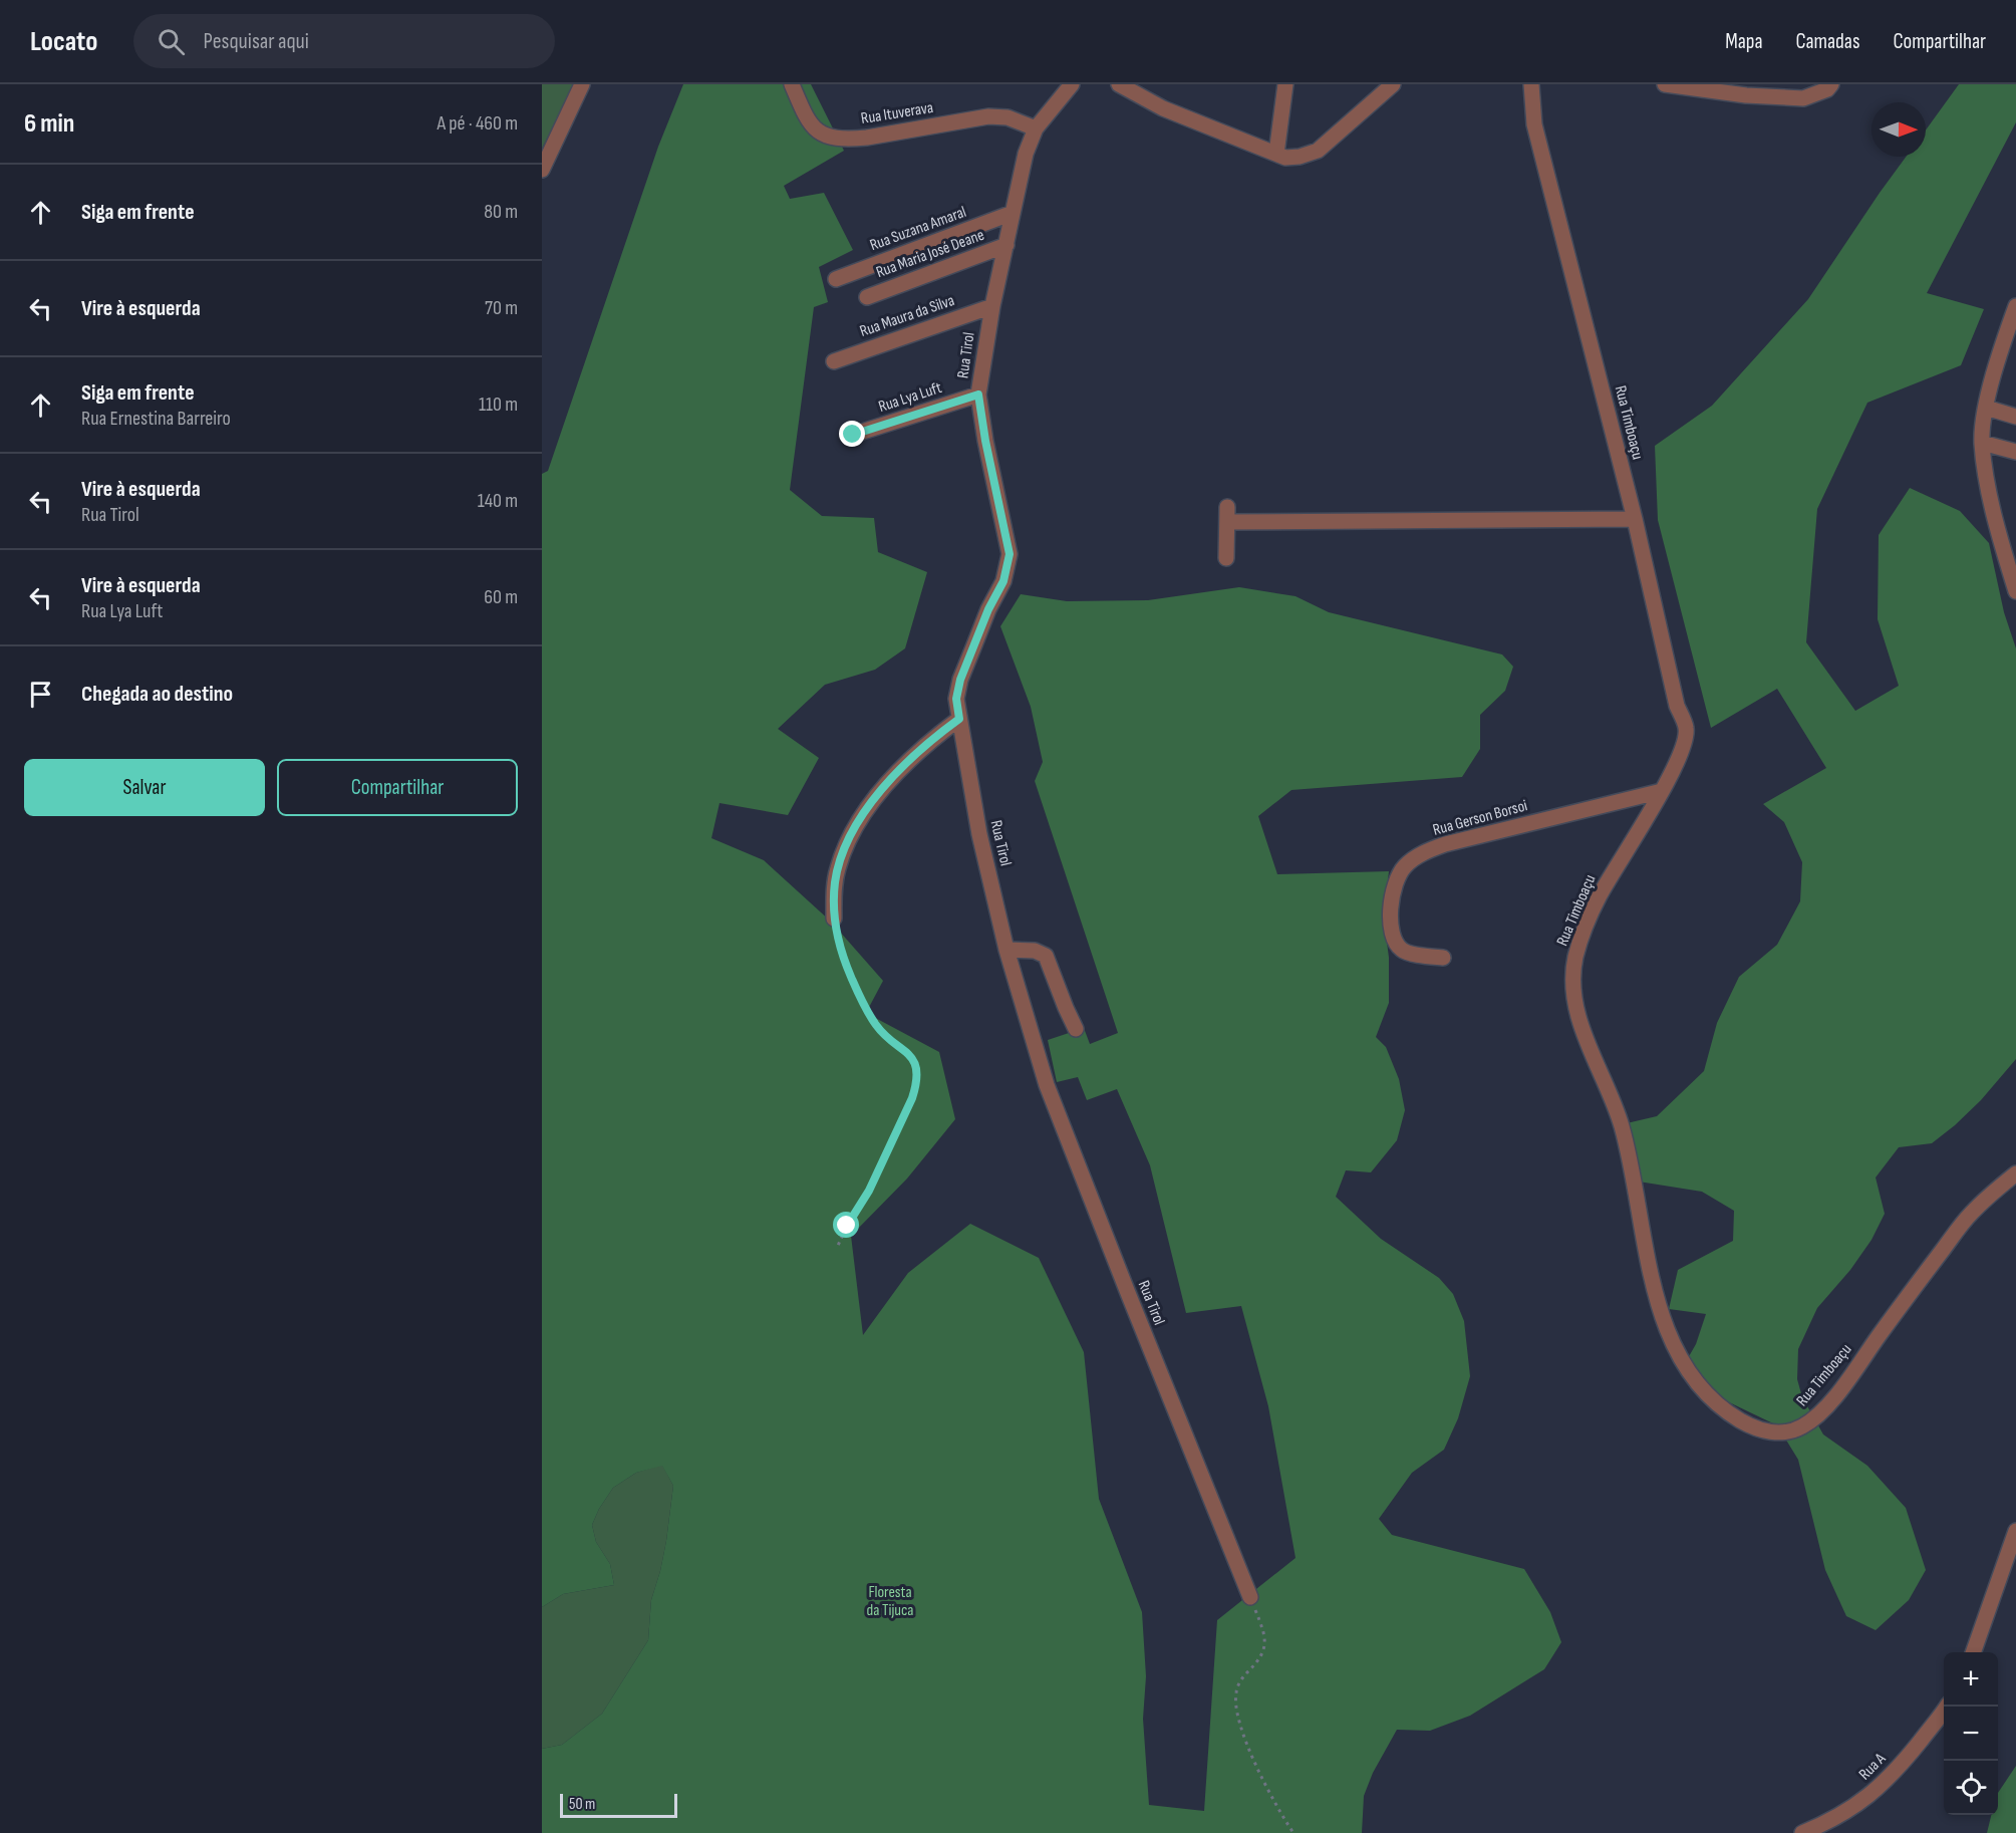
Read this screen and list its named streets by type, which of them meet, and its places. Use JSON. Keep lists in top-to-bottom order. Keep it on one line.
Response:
{"streets":{"street":["Rua Ituverava","Rua Suzana Amaral","Rua Maria José Deane","Rua Maura da Silva","Rua Tirol","Rua Lya Luft","Rua Timboaçu","Rua Gerson Borsoi","Rua A"]},"crossings":[["Rua Ituverava","Rua Tirol"],["Rua Suzana Amaral","Rua Tirol"],["Rua Maria José Deane","Rua Tirol"],["Rua Maura da Silva","Rua Tirol"],["Rua Tirol","Rua Lya Luft"],["Rua Timboaçu","Rua Gerson Borsoi"]],"parks":["Floresta da Tijuca"],"scale_bar":"50 m","north":"right","page":{"header":"Locato","search":"Pesquisar aqui","nav":["Mapa","Camadas","Compartilhar"],"heading":["6 min","A pé · 460 m"],"list":[["Siga em frente","80 m"],["Vire à esquerda","70 m"],["Siga em frente","Rua Ernestina Barreiro","110 m"],["Vire à esquerda","Rua Tirol","140 m"],["Vire à esquerda","Rua Lya Luft","60 m"],"Chegada ao destino"],"buttons":["Salvar","Compartilhar"],"map_buttons":["+","−"],"scale":"50 m"}}
